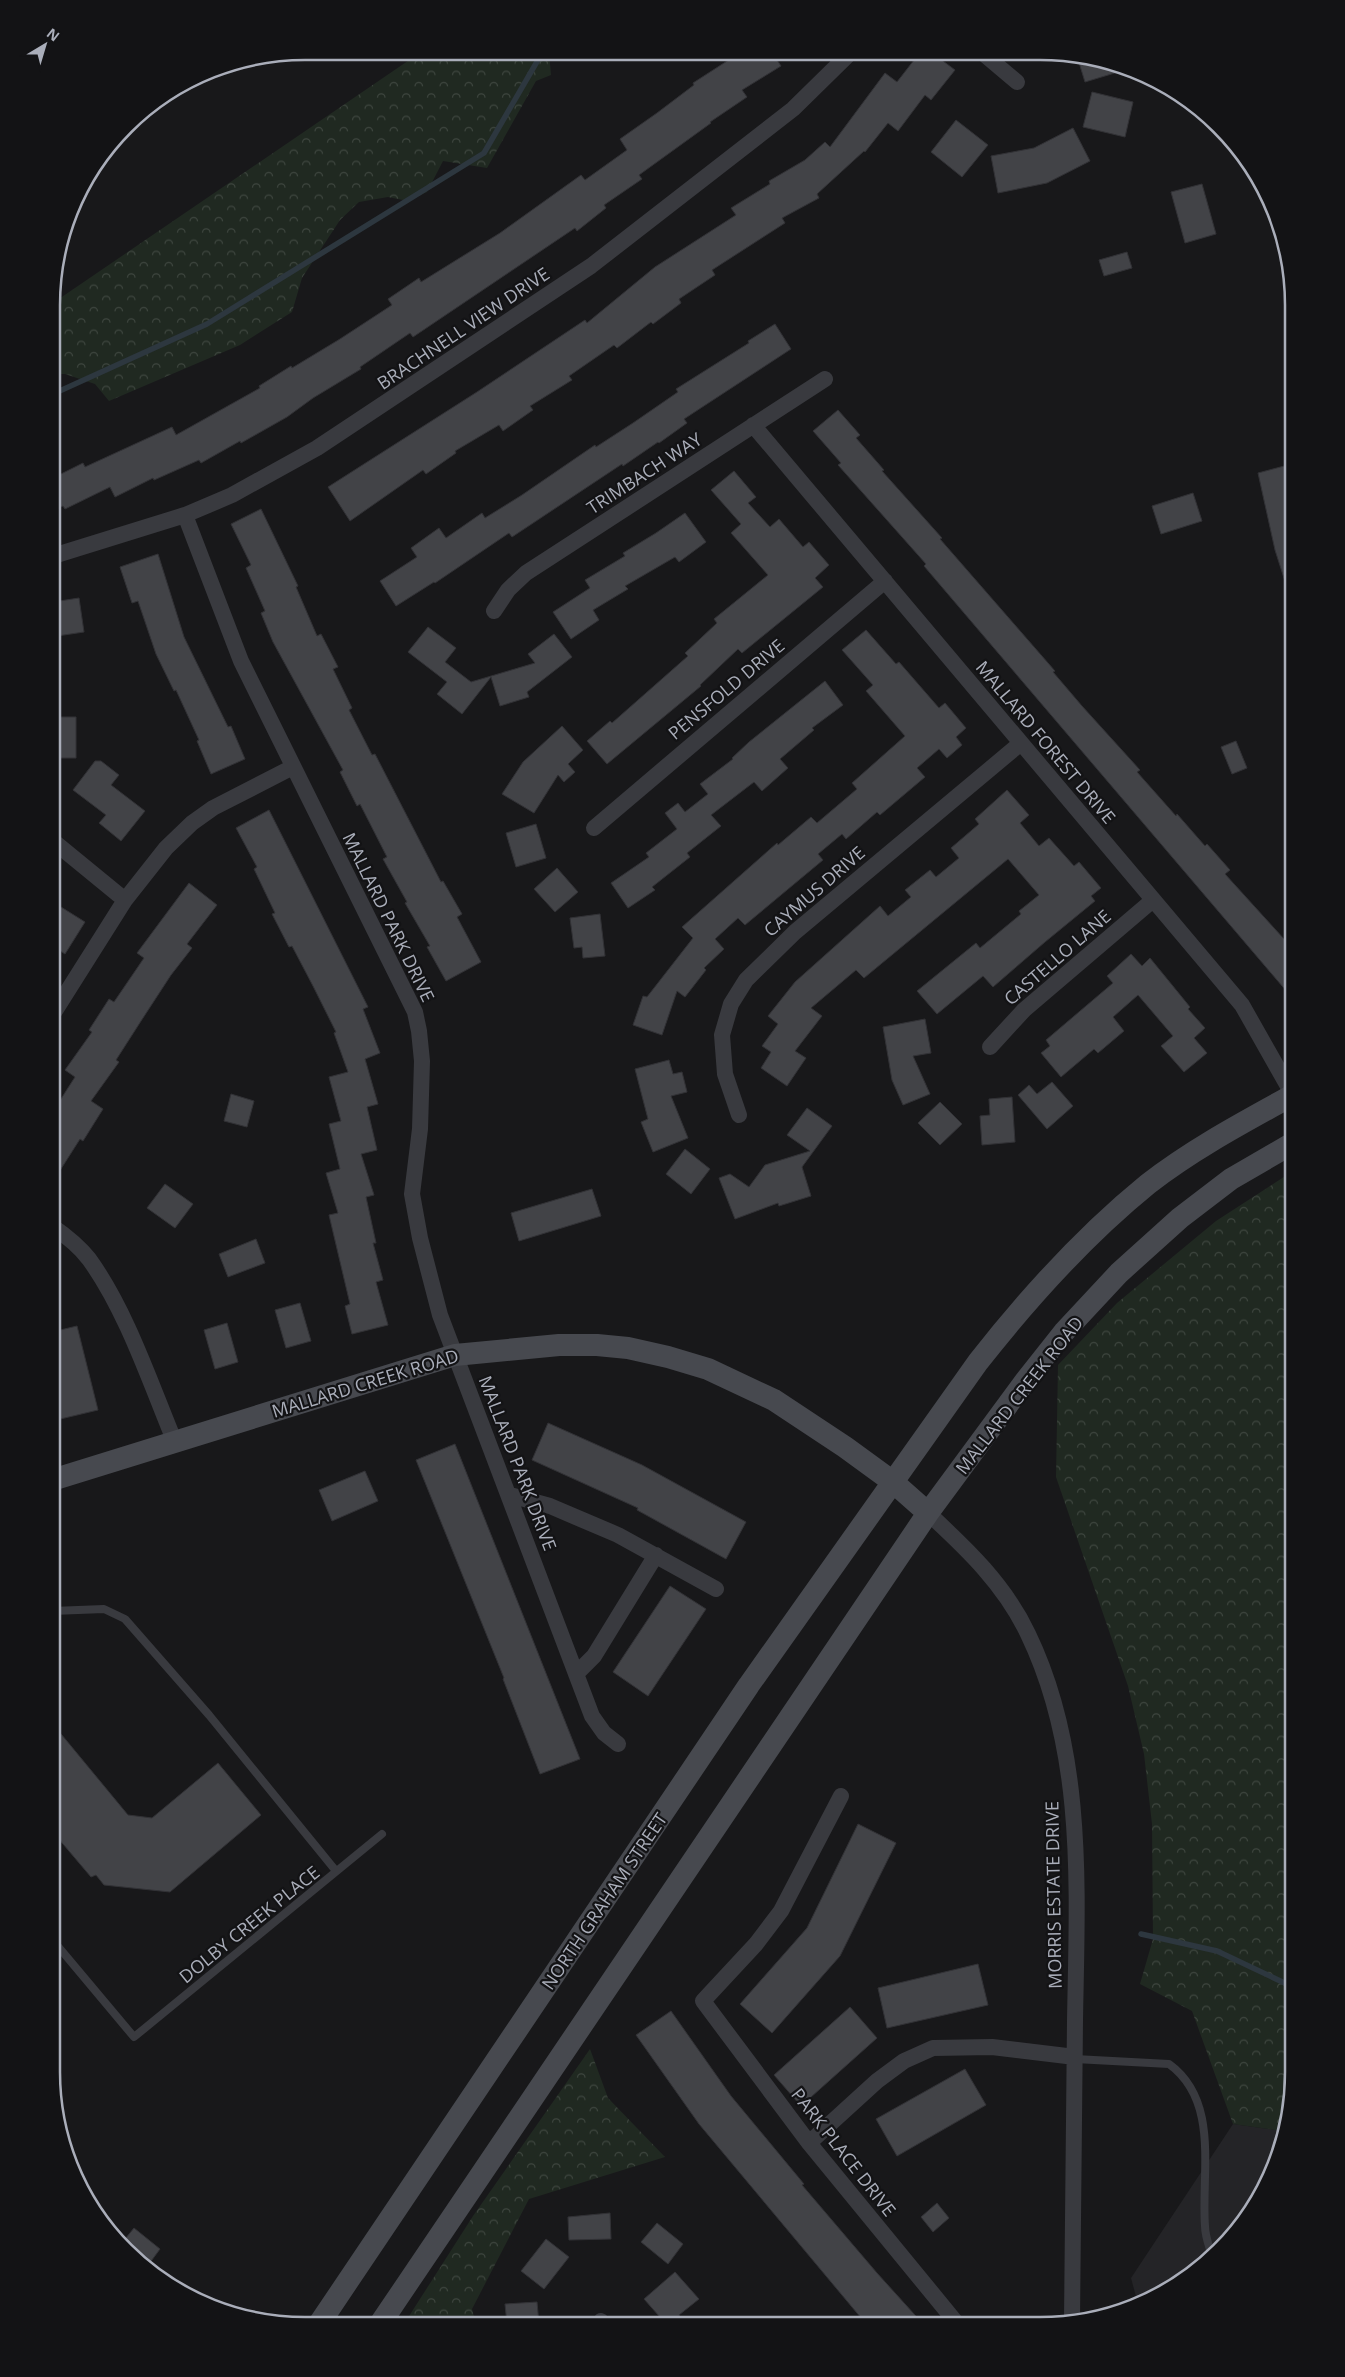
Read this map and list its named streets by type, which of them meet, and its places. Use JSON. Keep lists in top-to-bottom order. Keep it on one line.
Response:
{"streets":{"main road":["MALLARD CREEK ROAD","NORTH GRAHAM STREET"],"street":["BRACHNELL VIEW DRIVE","TRIMBACH WAY","PENSFOLD DRIVE","MALLARD FOREST DRIVE","CAYMUS DRIVE","MALLARD PARK DRIVE","CASTELLO LANE","MORRIS ESTATE DRIVE","PARK PLACE DRIVE"],"lane":["DOLBY CREEK PLACE"]},"crossings":[["BRACHNELL VIEW DRIVE","MALLARD PARK DRIVE"],["TRIMBACH WAY","MALLARD FOREST DRIVE"],["PENSFOLD DRIVE","MALLARD FOREST DRIVE"],["MALLARD FOREST DRIVE","CAYMUS DRIVE"],["MALLARD FOREST DRIVE","CASTELLO LANE"],["MALLARD PARK DRIVE","MALLARD CREEK ROAD"],["MALLARD CREEK ROAD","MORRIS ESTATE DRIVE"],["MALLARD CREEK ROAD","NORTH GRAHAM STREET"]],"north":"top right"}
